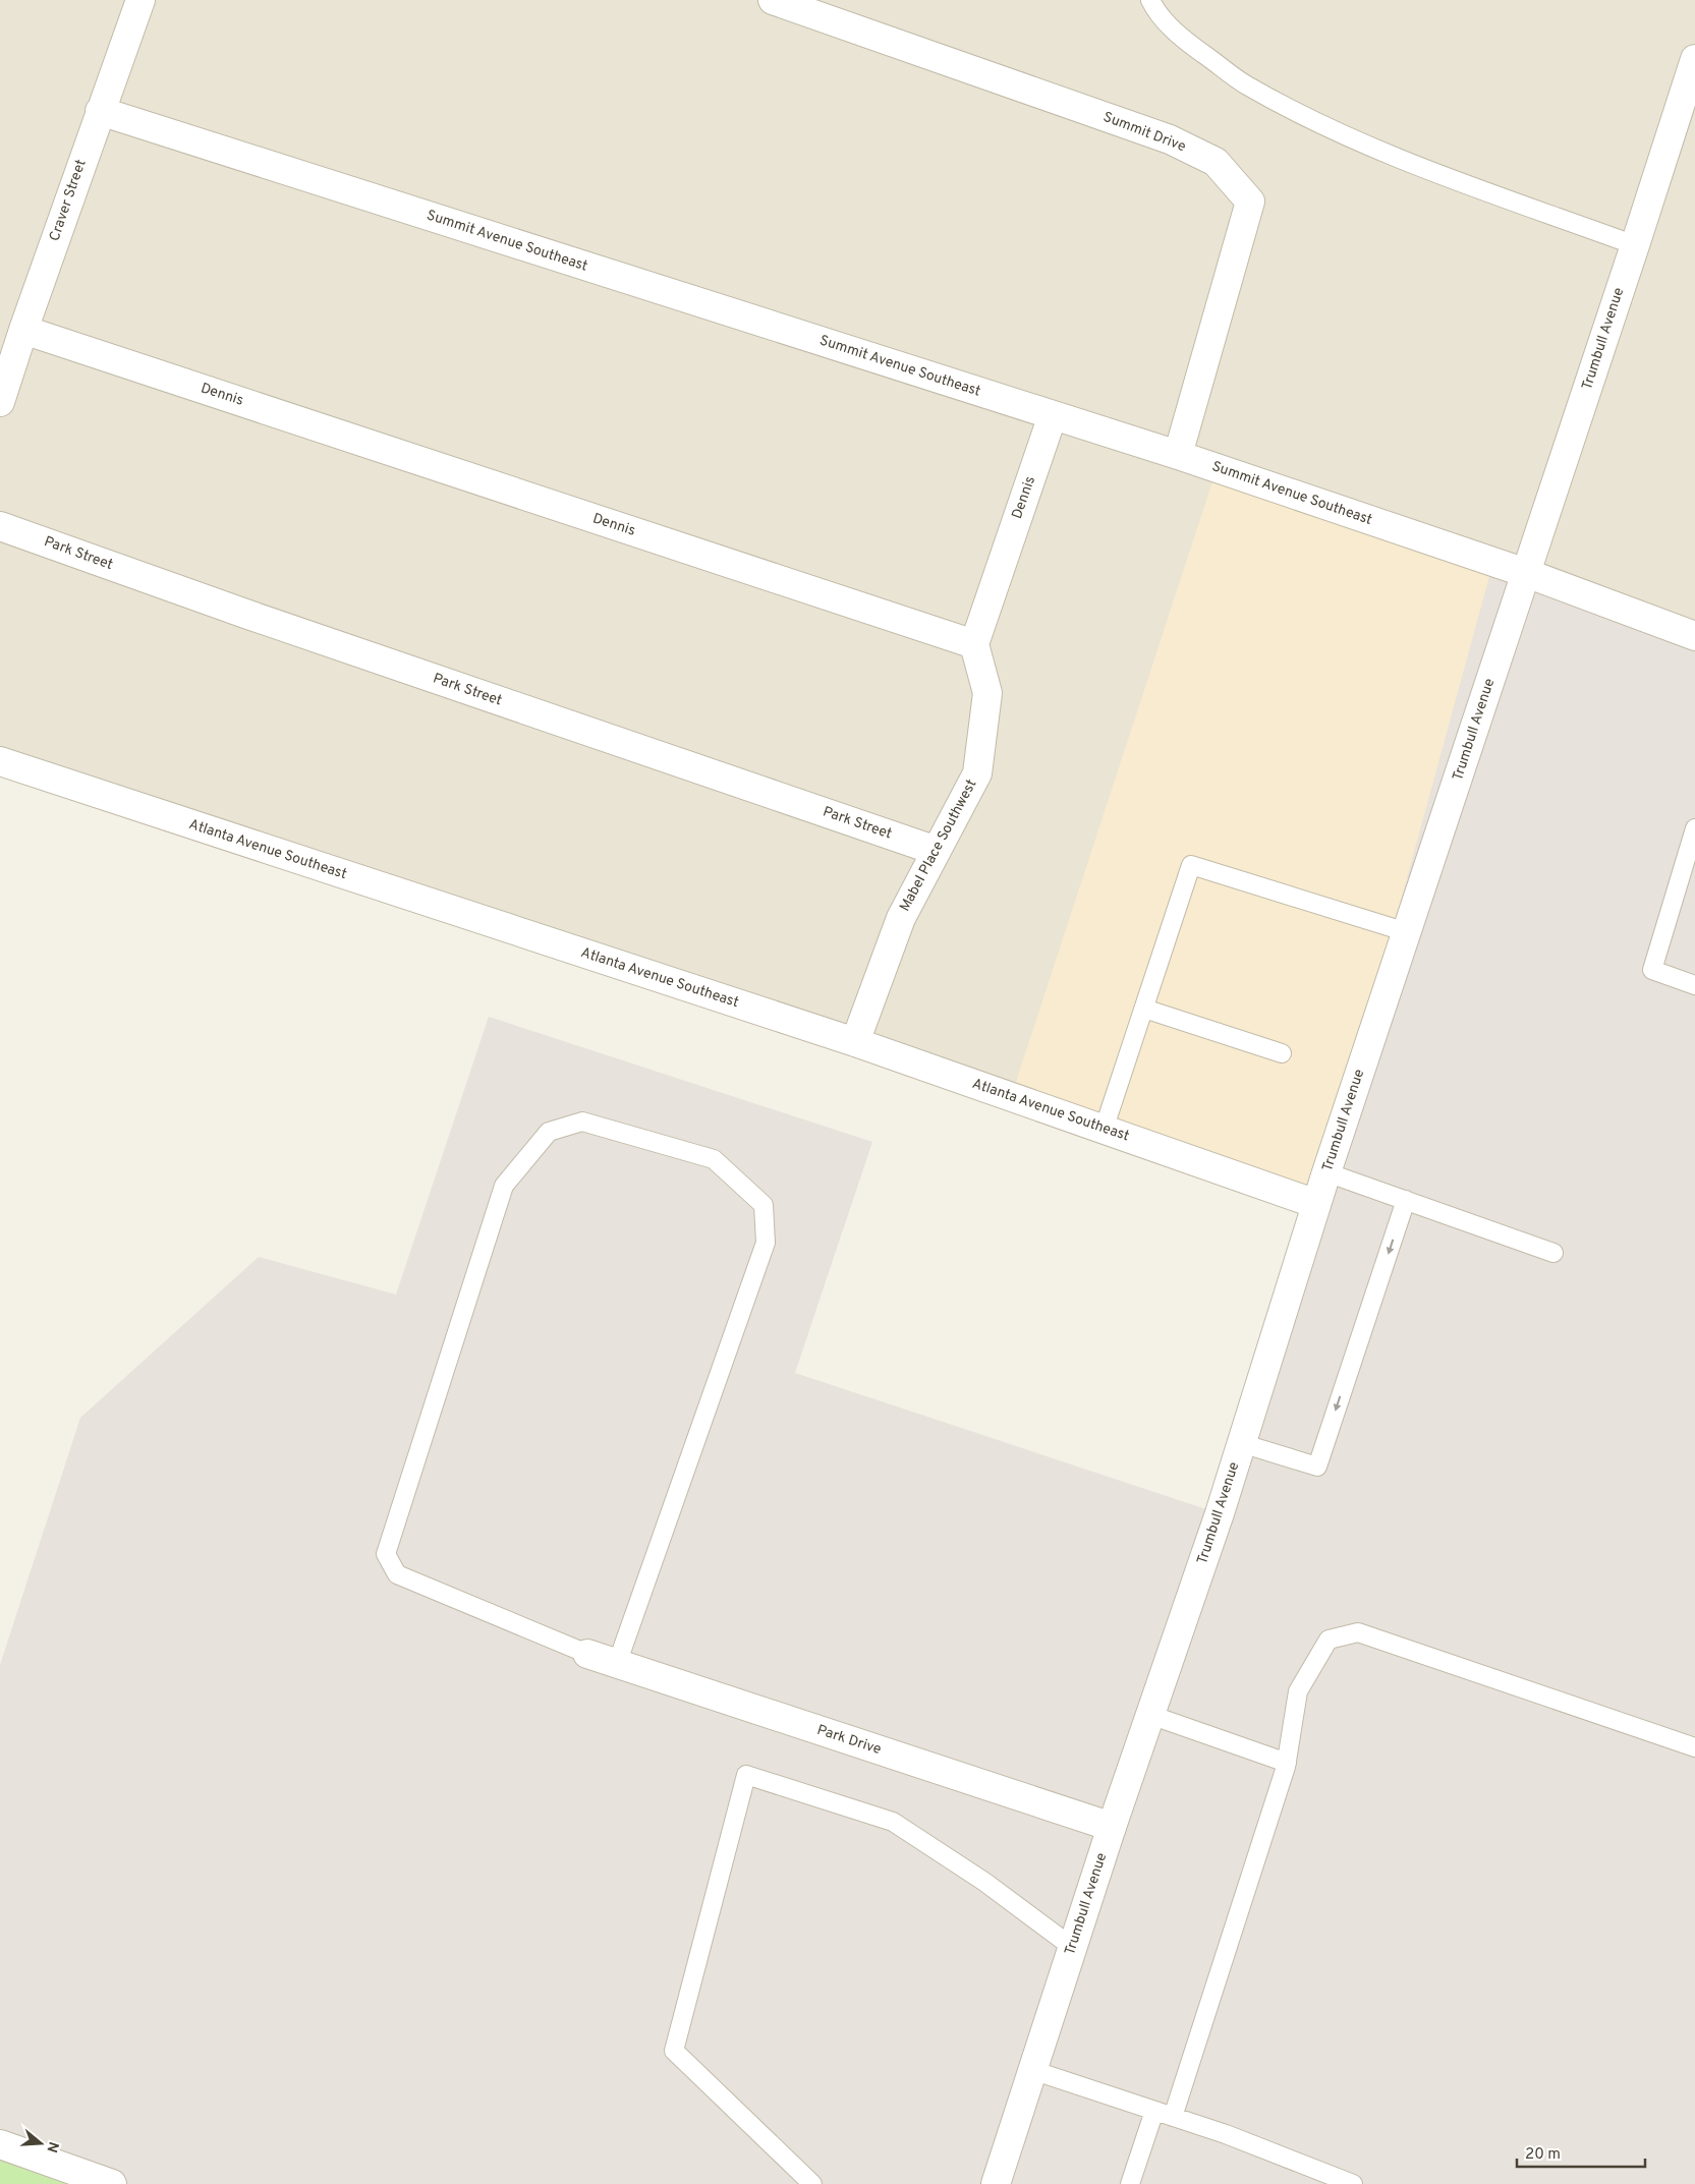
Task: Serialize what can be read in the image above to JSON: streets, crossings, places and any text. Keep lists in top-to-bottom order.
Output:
{
  "streets": {
    "street": [
      "Summit Drive",
      "Craver Street",
      "Summit Avenue Southeast",
      "Trumbull Avenue",
      "Dennis",
      "Park Street",
      "Mabel Place Southwest",
      "Atlanta Avenue Southeast",
      "Park Drive"
    ]
  },
  "crossings": [
    ["Summit Drive", "Summit Avenue Southeast"],
    ["Craver Street", "Summit Avenue Southeast"],
    ["Craver Street", "Dennis"],
    ["Summit Avenue Southeast", "Trumbull Avenue"],
    ["Summit Avenue Southeast", "Dennis"],
    ["Trumbull Avenue", "Atlanta Avenue Southeast"],
    ["Trumbull Avenue", "Park Drive"],
    ["Dennis", "Mabel Place Southwest"],
    ["Park Street", "Mabel Place Southwest"],
    ["Mabel Place Southwest", "Atlanta Avenue Southeast"]
  ],
  "scale_bar": "20 m",
  "north": "right"
}
